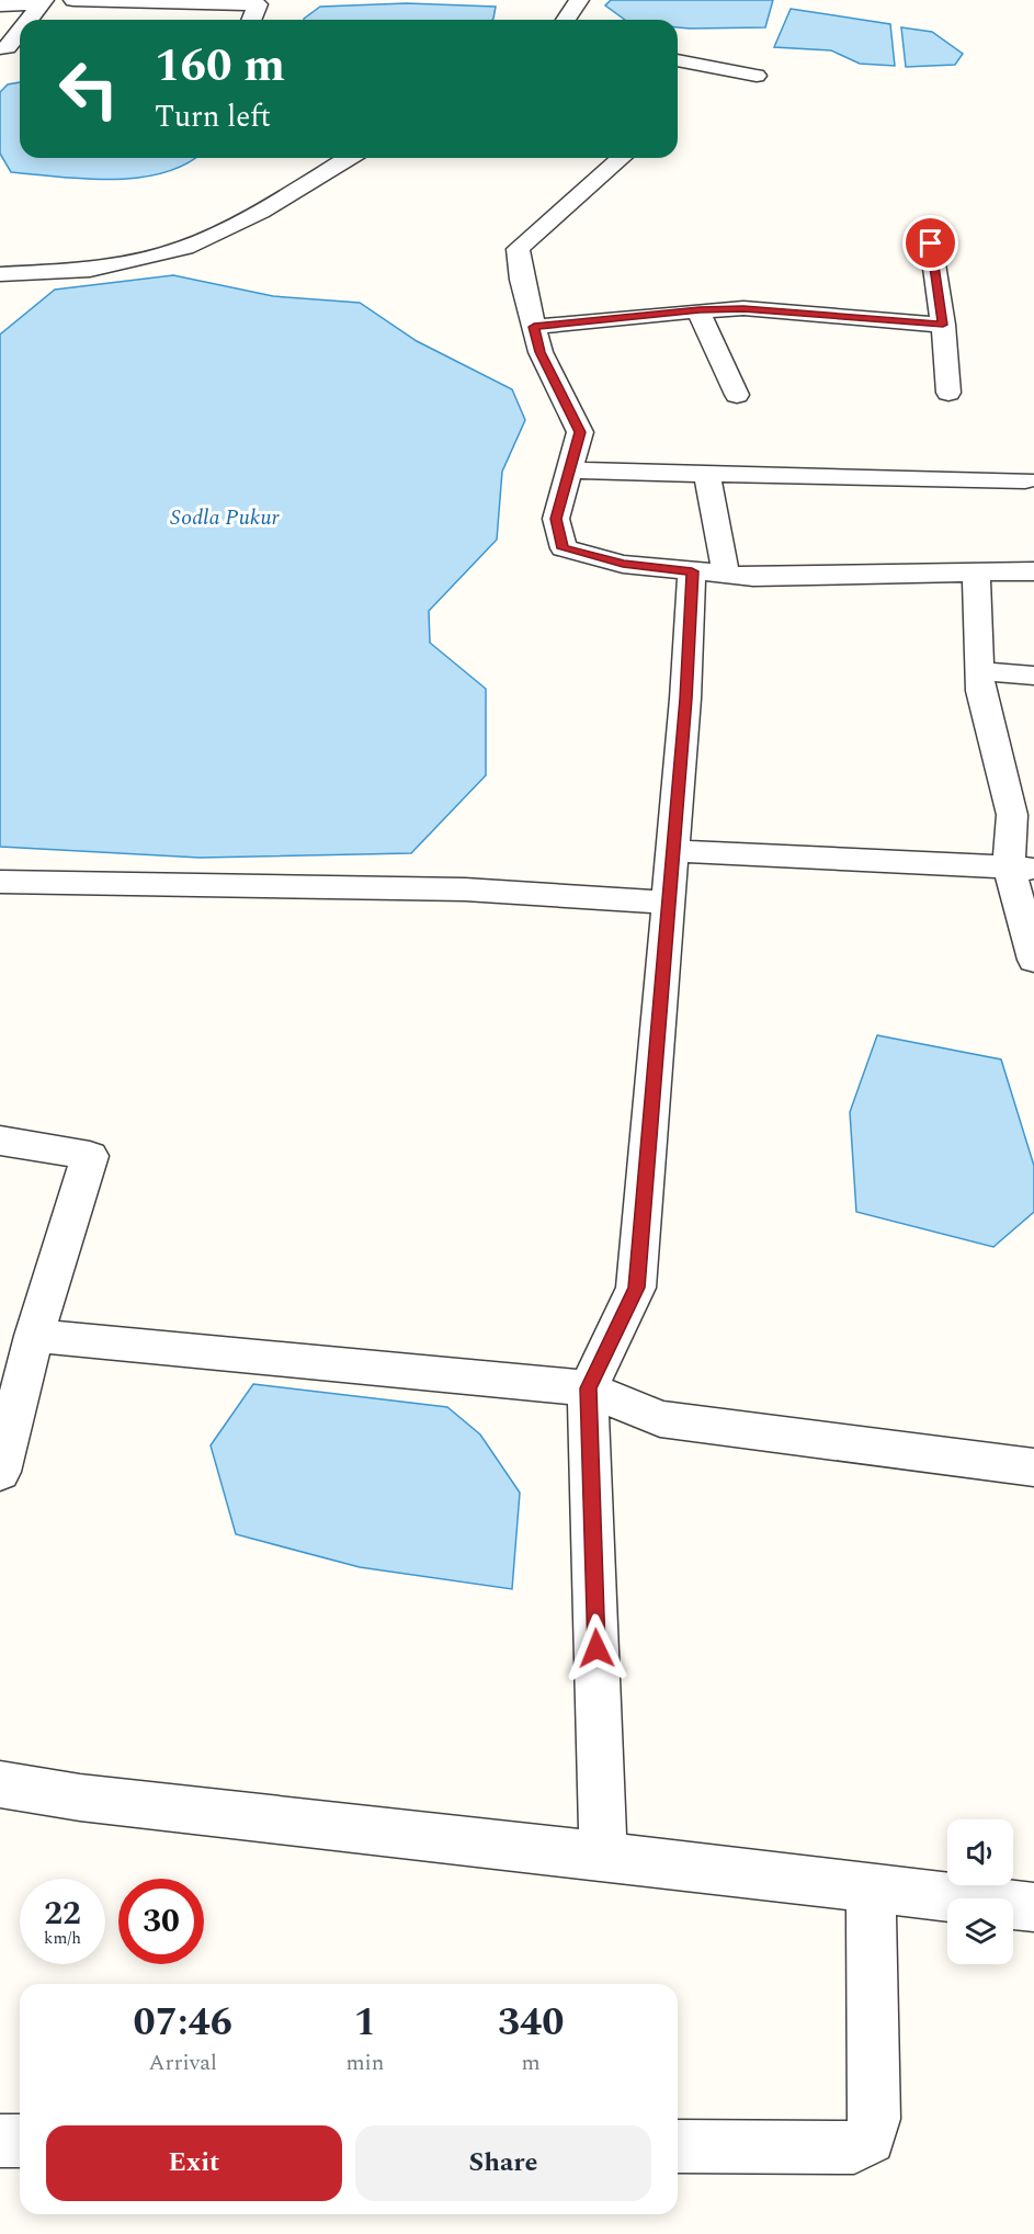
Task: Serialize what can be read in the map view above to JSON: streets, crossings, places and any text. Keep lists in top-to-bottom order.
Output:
{
  "water": ["Sodla Pukur"],
  "page": {
    "turn": ["160 m", "Turn left"],
    "speed": "22 km/h",
    "limit": "30",
    "eta": [
      "07:46",
      "Arrival",
      "1",
      "min",
      "340",
      "m"
    ],
    "buttons": ["Exit", "Share"]
  }
}
